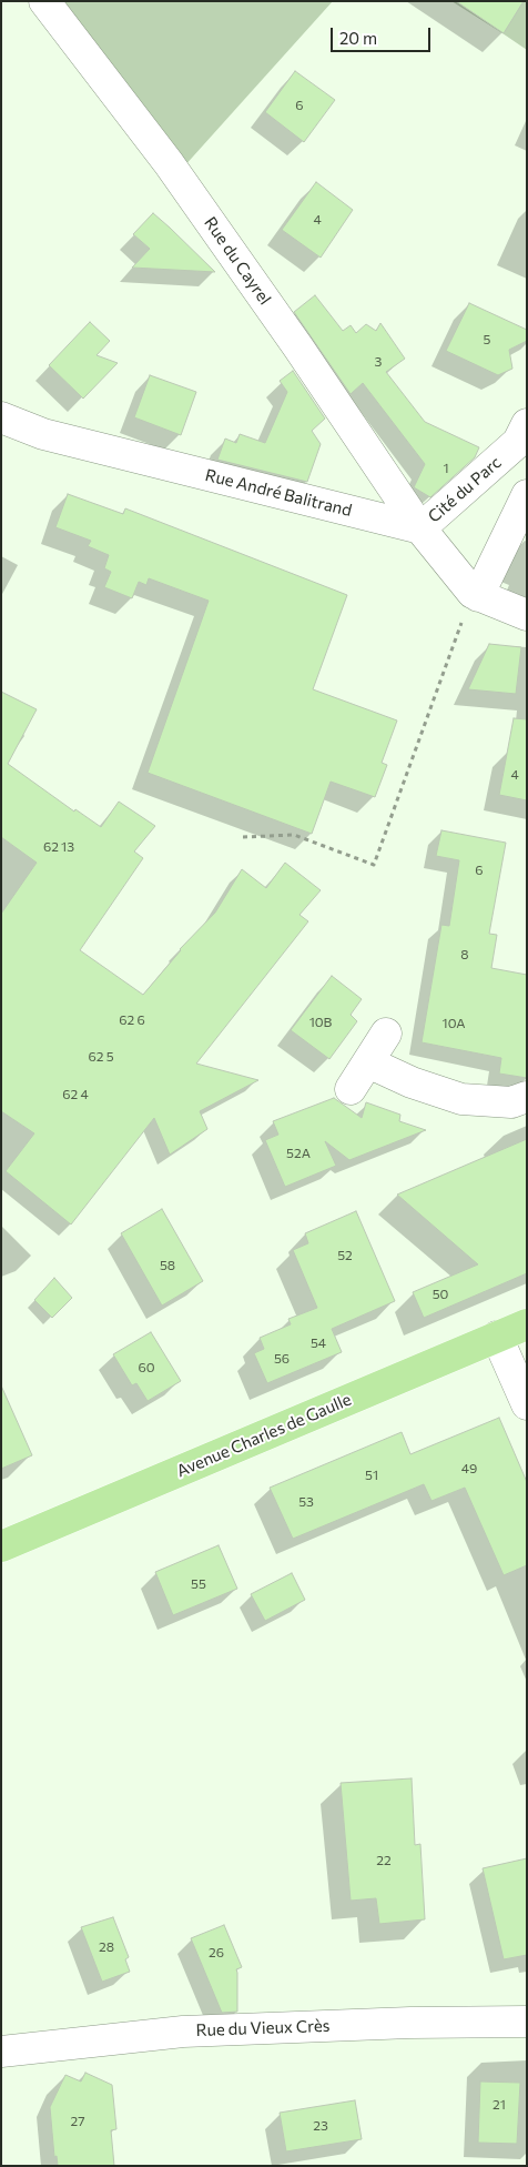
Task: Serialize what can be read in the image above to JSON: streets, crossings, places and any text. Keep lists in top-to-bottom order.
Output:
{
  "streets": {
    "main road": ["Avenue Charles de Gaulle"],
    "street": [
      "Rue du Cayrel",
      "Cité du Parc",
      "Rue André Balitrand",
      "Rue du Vieux Crès"
    ]
  },
  "crossings": [
    ["Rue du Cayrel", "Cité du Parc"],
    ["Rue du Cayrel", "Rue André Balitrand"],
    ["Cité du Parc", "Rue André Balitrand"]
  ],
  "house_numbers": [
    "6",
    "4",
    "5",
    "3",
    "1",
    "4",
    "62 13",
    "6",
    "8",
    "62 6",
    "10B",
    "10A",
    "62 5",
    "62 4",
    "52A",
    "52",
    "58",
    "50",
    "54",
    "56",
    "60",
    "49",
    "51",
    "53",
    "55",
    "22",
    "28",
    "26",
    "21",
    "27",
    "23"
  ],
  "scale_bar": "20 m"
}
